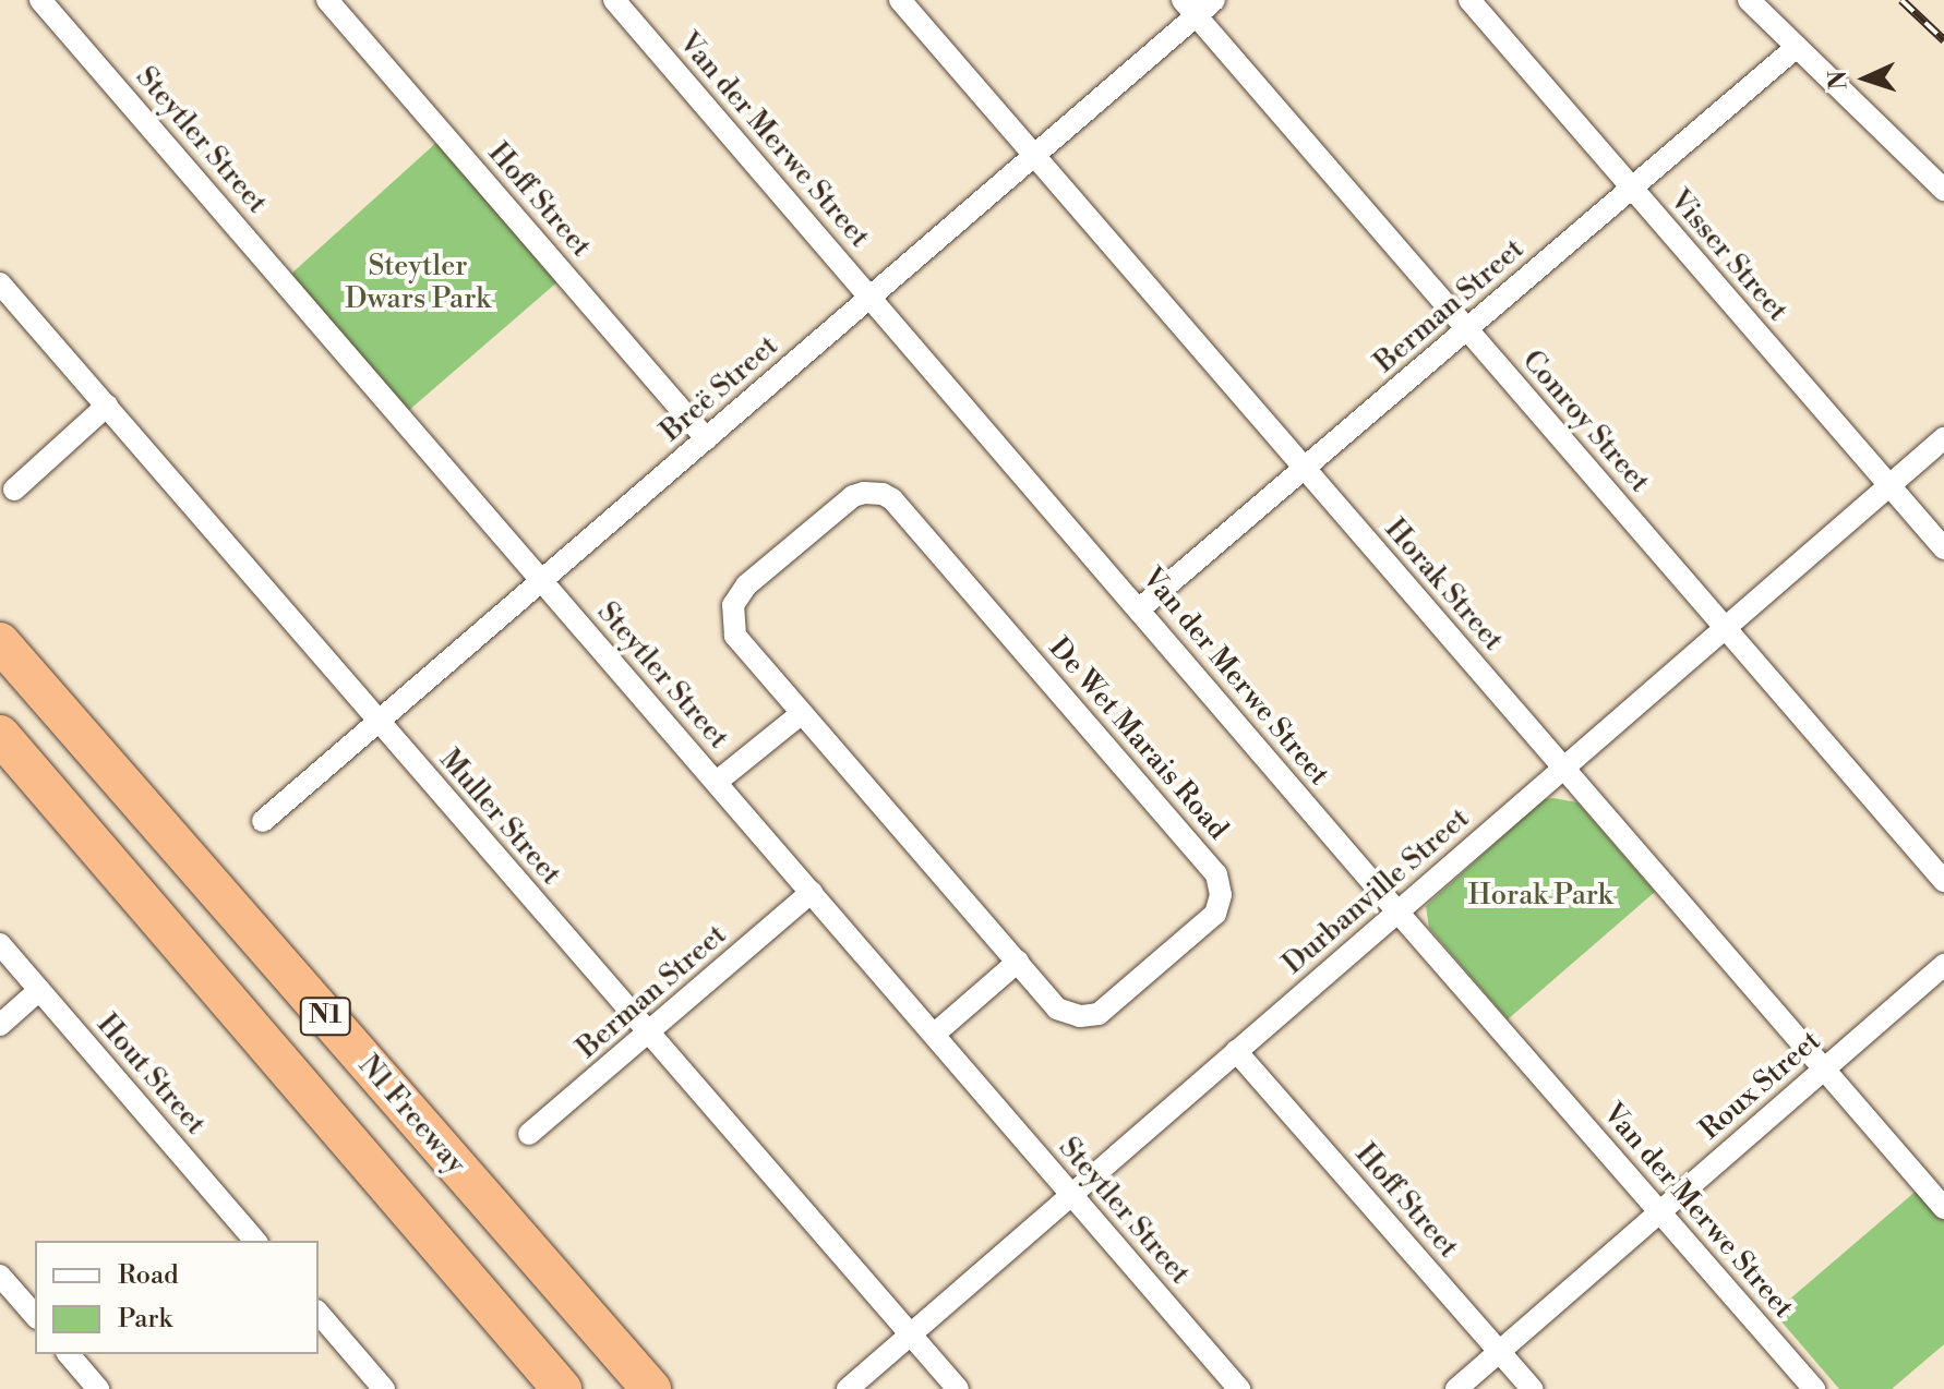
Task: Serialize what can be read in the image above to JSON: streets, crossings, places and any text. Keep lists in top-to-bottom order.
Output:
{
  "streets": {
    "highway": ["N1", "N1 Freeway"],
    "street": [
      "Steytler Street",
      "Van der Merwe Street",
      "Hoff Street",
      "Visser Street",
      "Berman Street",
      "Breë Street",
      "Conroy Street",
      "Horak Street",
      "De Wet Marais Road",
      "Muller Street",
      "Durbanville Street",
      "Hout Street",
      "Roux Street"
    ]
  },
  "crossings": [
    ["Steytler Street", "Berman Street"],
    ["Steytler Street", "Breë Street"],
    ["Steytler Street", "Durbanville Street"],
    ["Van der Merwe Street", "Berman Street"],
    ["Van der Merwe Street", "Breë Street"],
    ["Van der Merwe Street", "Durbanville Street"],
    ["Van der Merwe Street", "Roux Street"],
    ["Hoff Street", "Breë Street"],
    ["Hoff Street", "Durbanville Street"],
    ["Hoff Street", "Roux Street"],
    ["Visser Street", "Berman Street"],
    ["Visser Street", "Durbanville Street"],
    ["Berman Street", "Conroy Street"],
    ["Berman Street", "Horak Street"],
    ["Berman Street", "Muller Street"],
    ["Breë Street", "Conroy Street"],
    ["Breë Street", "Horak Street"],
    ["Breë Street", "Muller Street"],
    ["Conroy Street", "Durbanville Street"],
    ["Horak Street", "Durbanville Street"],
    ["Horak Street", "Roux Street"],
    ["Muller Street", "Durbanville Street"]
  ],
  "parks": ["Steytler Dwars Park", "Horak Park"],
  "legend": ["Road", "Park"],
  "north": "left"
}
